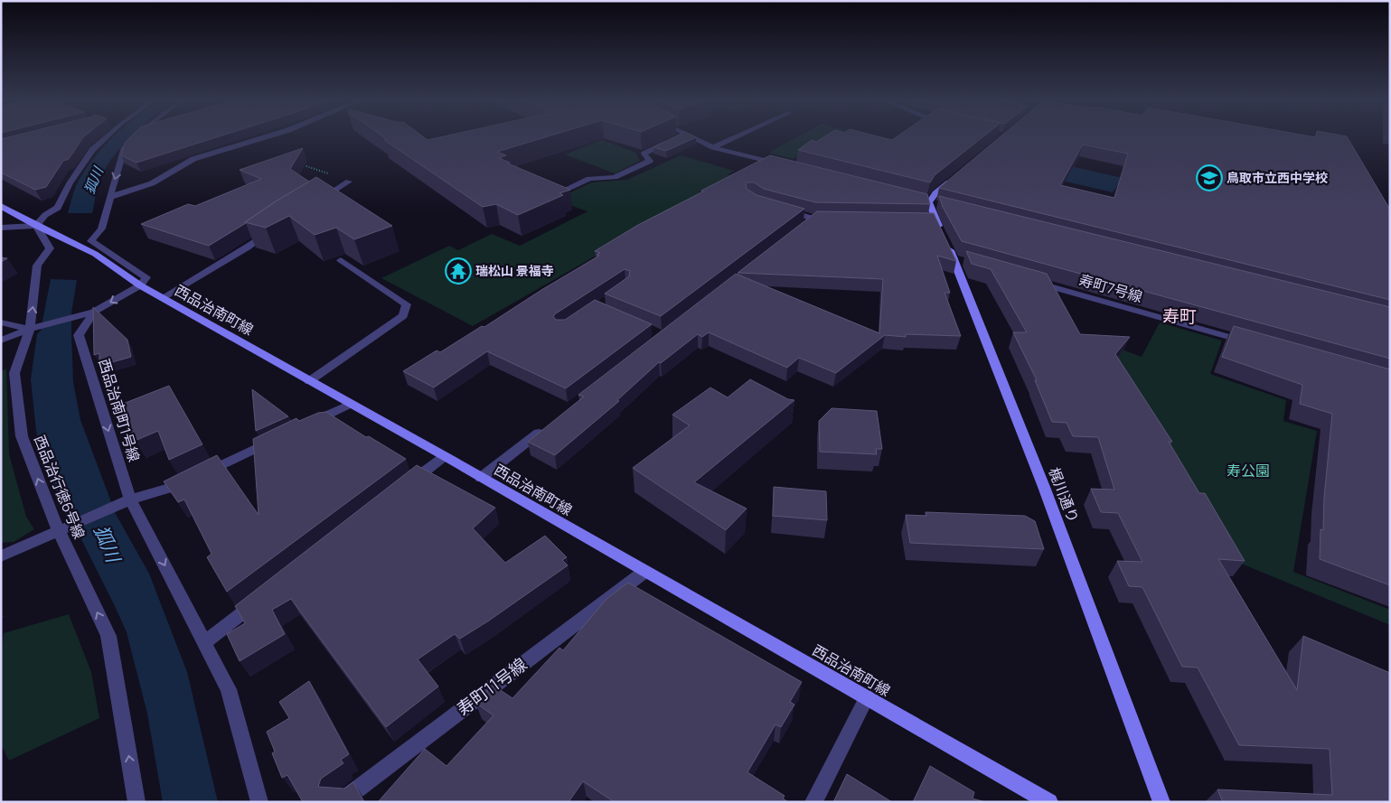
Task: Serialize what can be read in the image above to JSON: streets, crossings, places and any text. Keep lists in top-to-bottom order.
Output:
{
  "streets": {
    "street": [
      "寿町7号線",
      "西品治南町線",
      "西品治南町1号線",
      "西品治行徳6号線",
      "梶川通り",
      "寿町11号線"
    ]
  },
  "crossings": [
    ["西品治南町線", "西品治南町1号線"],
    ["西品治南町線", "西品治行徳6号線"],
    ["西品治南町線", "寿町11号線"]
  ],
  "one_way": ["西品治南町1号線", "西品治行徳6号線"],
  "districts": ["寿町"],
  "water": ["狐川"],
  "parks": ["寿公園"],
  "places": {
    "school or university": ["鳥取市立西中学校"],
    "temple": ["瑞松山 景福寺"]
  }
}
